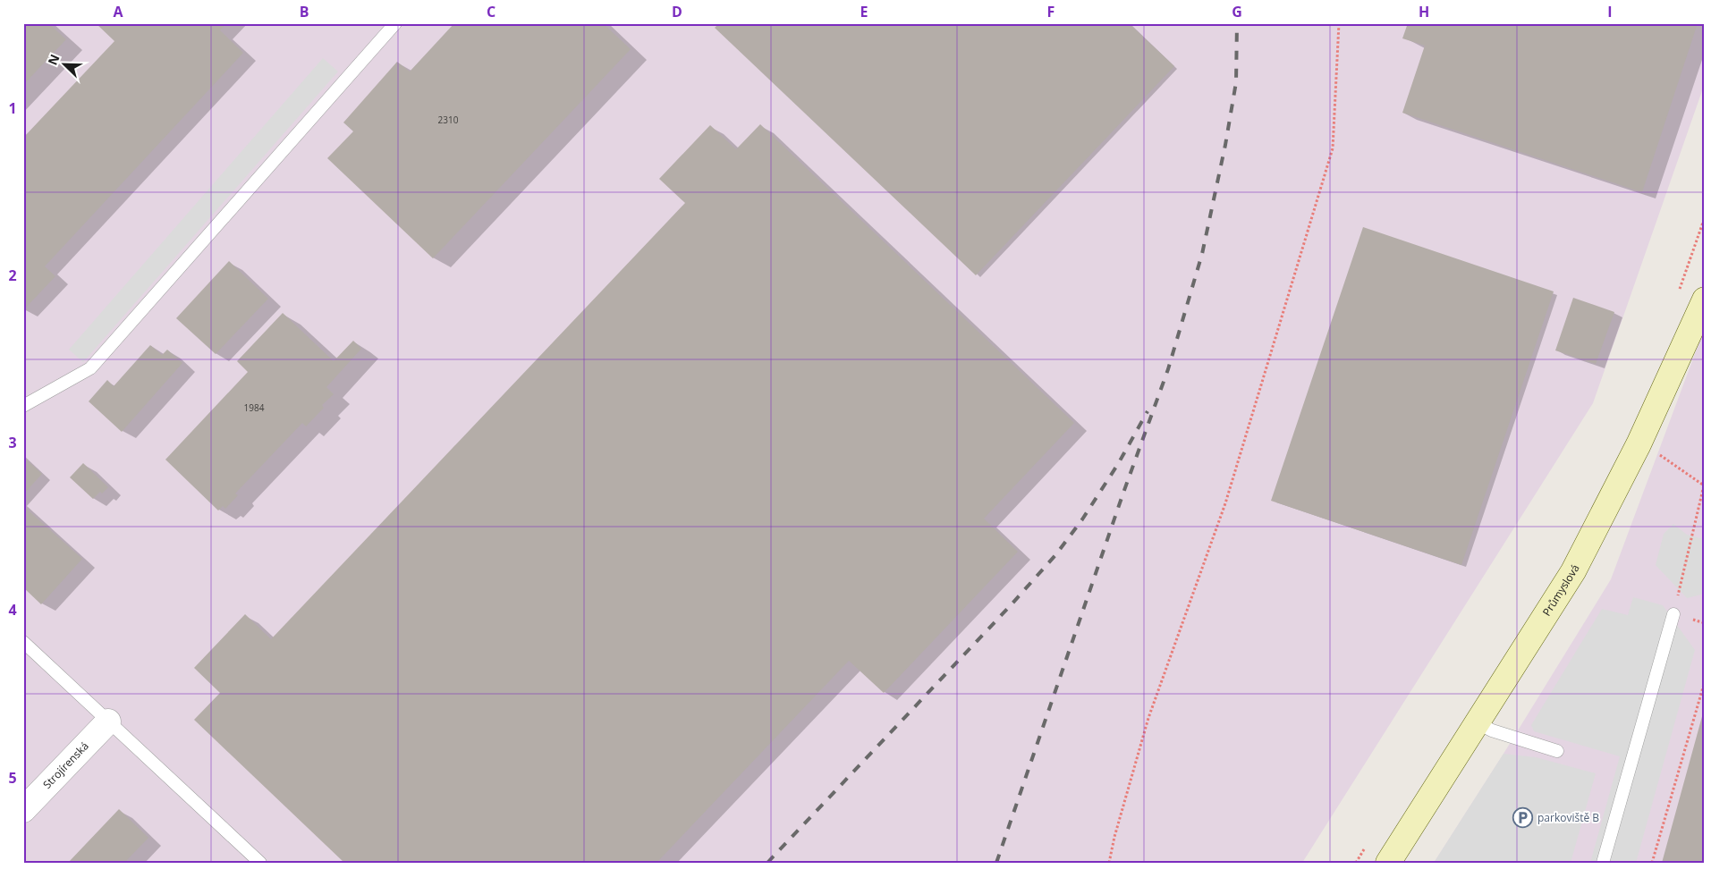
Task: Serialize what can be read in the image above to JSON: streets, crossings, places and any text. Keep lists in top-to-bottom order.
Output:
{
  "streets": {
    "main road": ["Průmyslová"],
    "street": ["Strojírenská"]
  },
  "places": {
    "parking": ["parkoviště B"]
  },
  "house_numbers": ["2310", "1984"],
  "north": "top left",
  "grid": {
    "columns": [
      "A",
      "B",
      "C",
      "D",
      "E",
      "F",
      "G",
      "H",
      "I"
    ],
    "rows": [
      "1",
      "2",
      "3",
      "4",
      "5"
    ]
  }
}
